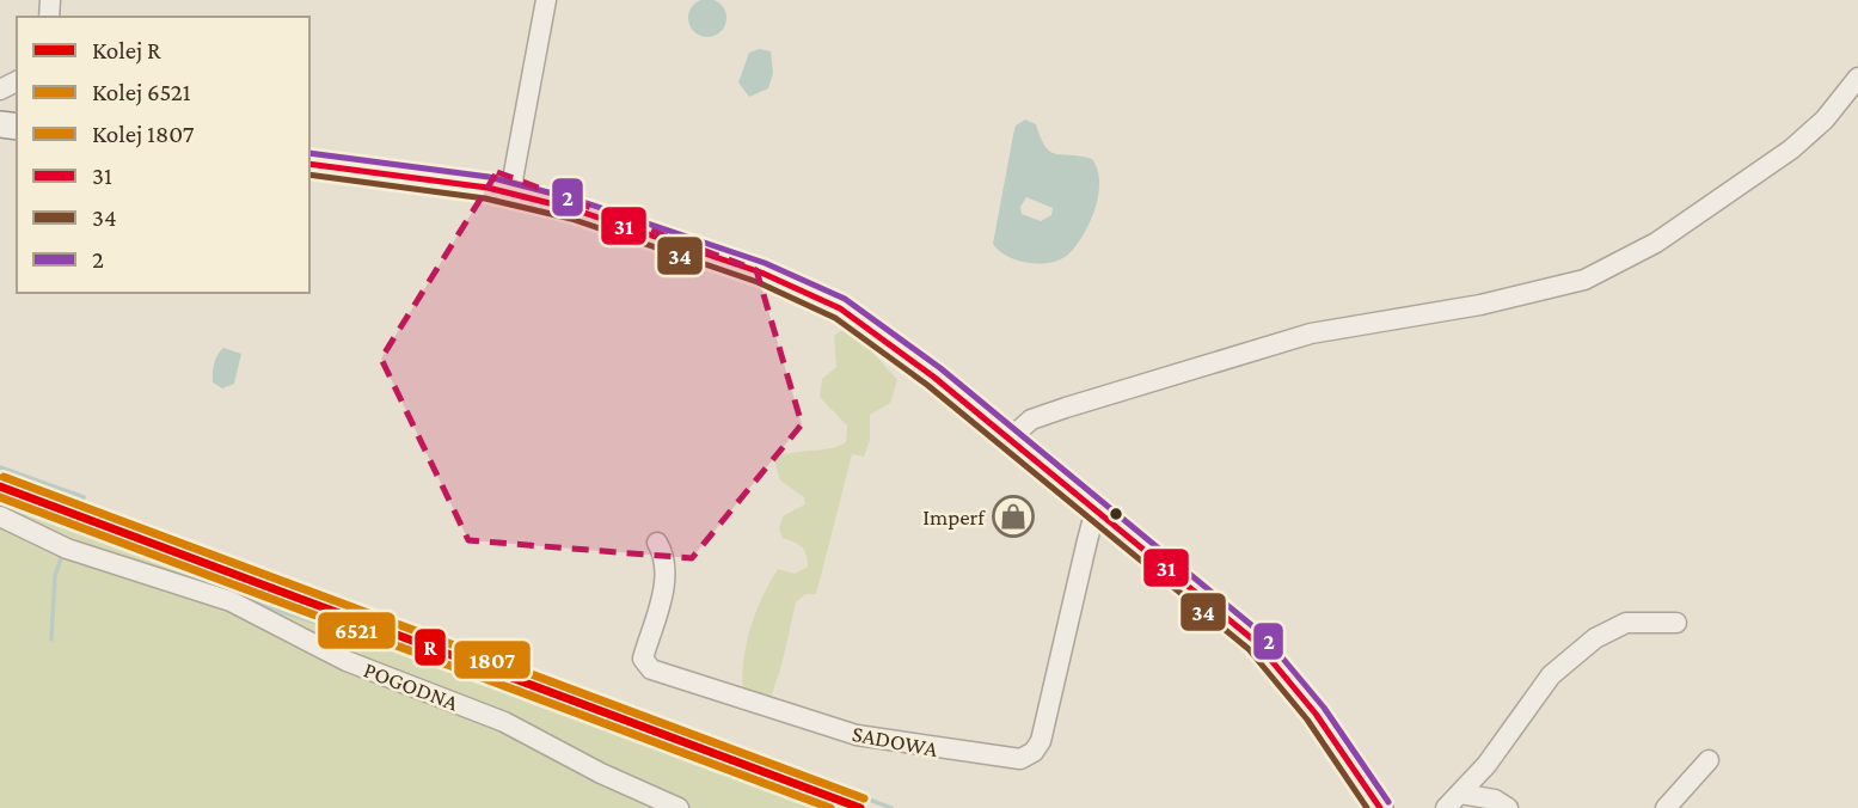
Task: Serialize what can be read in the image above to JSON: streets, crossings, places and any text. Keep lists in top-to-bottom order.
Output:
{
  "streets": {
    "street": ["POGODNA", "SADOWA"]
  },
  "places": {
    "shop": ["Imperf"]
  },
  "lines": [
    "transit line 2",
    "transit line 31",
    "transit line 34",
    "rail line 1807",
    "rail line R",
    "rail line 6521"
  ],
  "legend": [
    "Kolej R",
    "Kolej 6521",
    "Kolej 1807",
    "31",
    "34",
    "2"
  ]
}
